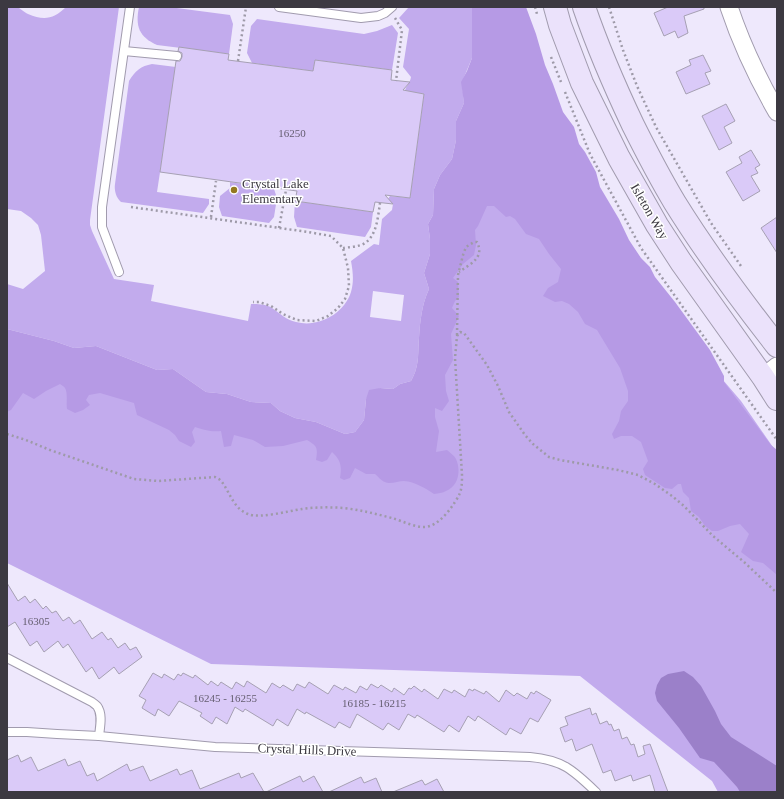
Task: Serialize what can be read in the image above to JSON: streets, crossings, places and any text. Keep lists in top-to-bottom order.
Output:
{
  "streets": {
    "main road": ["Isleton Way"],
    "lane": ["Crystal Hills Drive"]
  },
  "places": ["Crystal Lake Elementary"],
  "house_numbers": [
    "16250",
    "16305",
    "16245 - 16255",
    "16185 - 16215"
  ]
}
